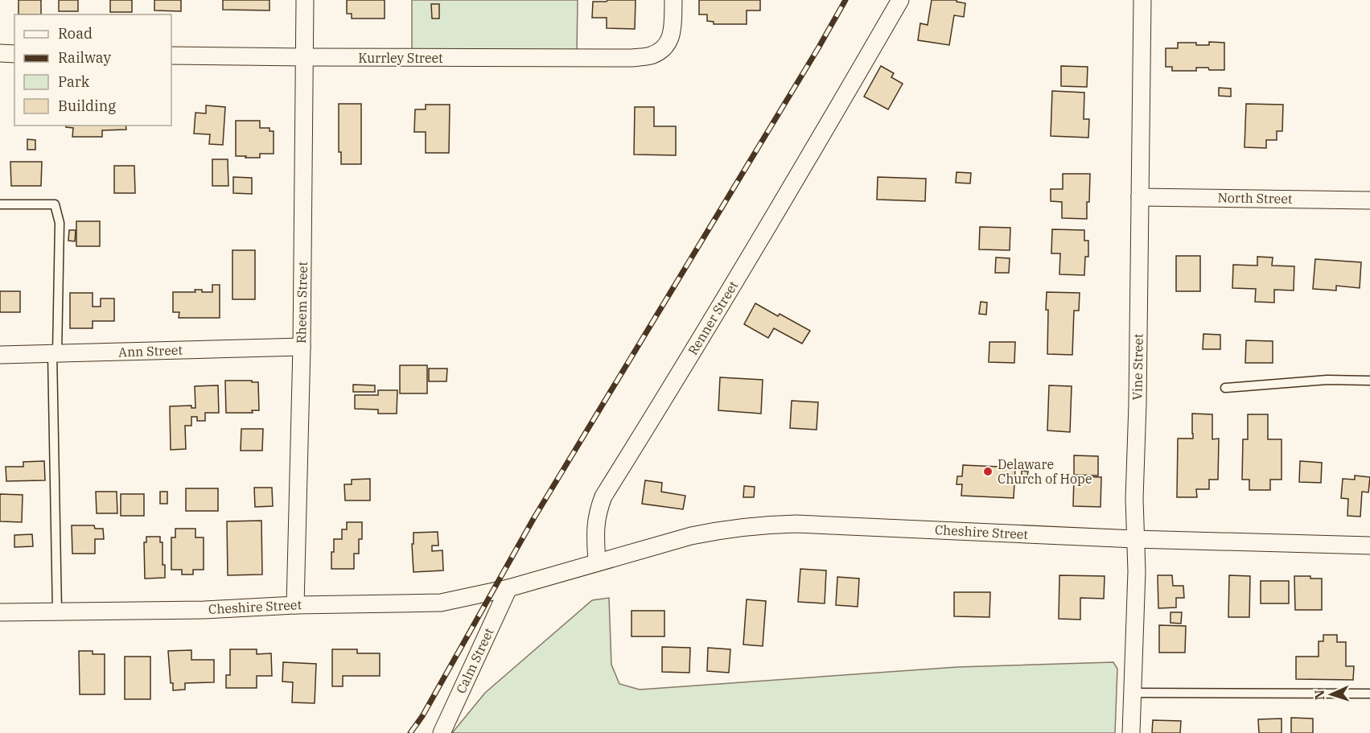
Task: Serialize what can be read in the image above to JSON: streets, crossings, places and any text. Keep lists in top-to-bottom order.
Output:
{
  "streets": {
    "street": [
      "Kurrley Street",
      "North Street",
      "Rheem Street",
      "Renner Street",
      "Ann Street",
      "Vine Street",
      "Cheshire Street",
      "Calm Street"
    ]
  },
  "crossings": [
    ["Kurrley Street", "Rheem Street"],
    ["North Street", "Vine Street"],
    ["Rheem Street", "Ann Street"],
    ["Rheem Street", "Cheshire Street"],
    ["Renner Street", "Cheshire Street"],
    ["Vine Street", "Cheshire Street"],
    ["Cheshire Street", "Calm Street"]
  ],
  "places": ["Delaware Church of Hope"],
  "legend": [
    "Road",
    "Railway",
    "Park",
    "Building"
  ],
  "north": "left"
}
